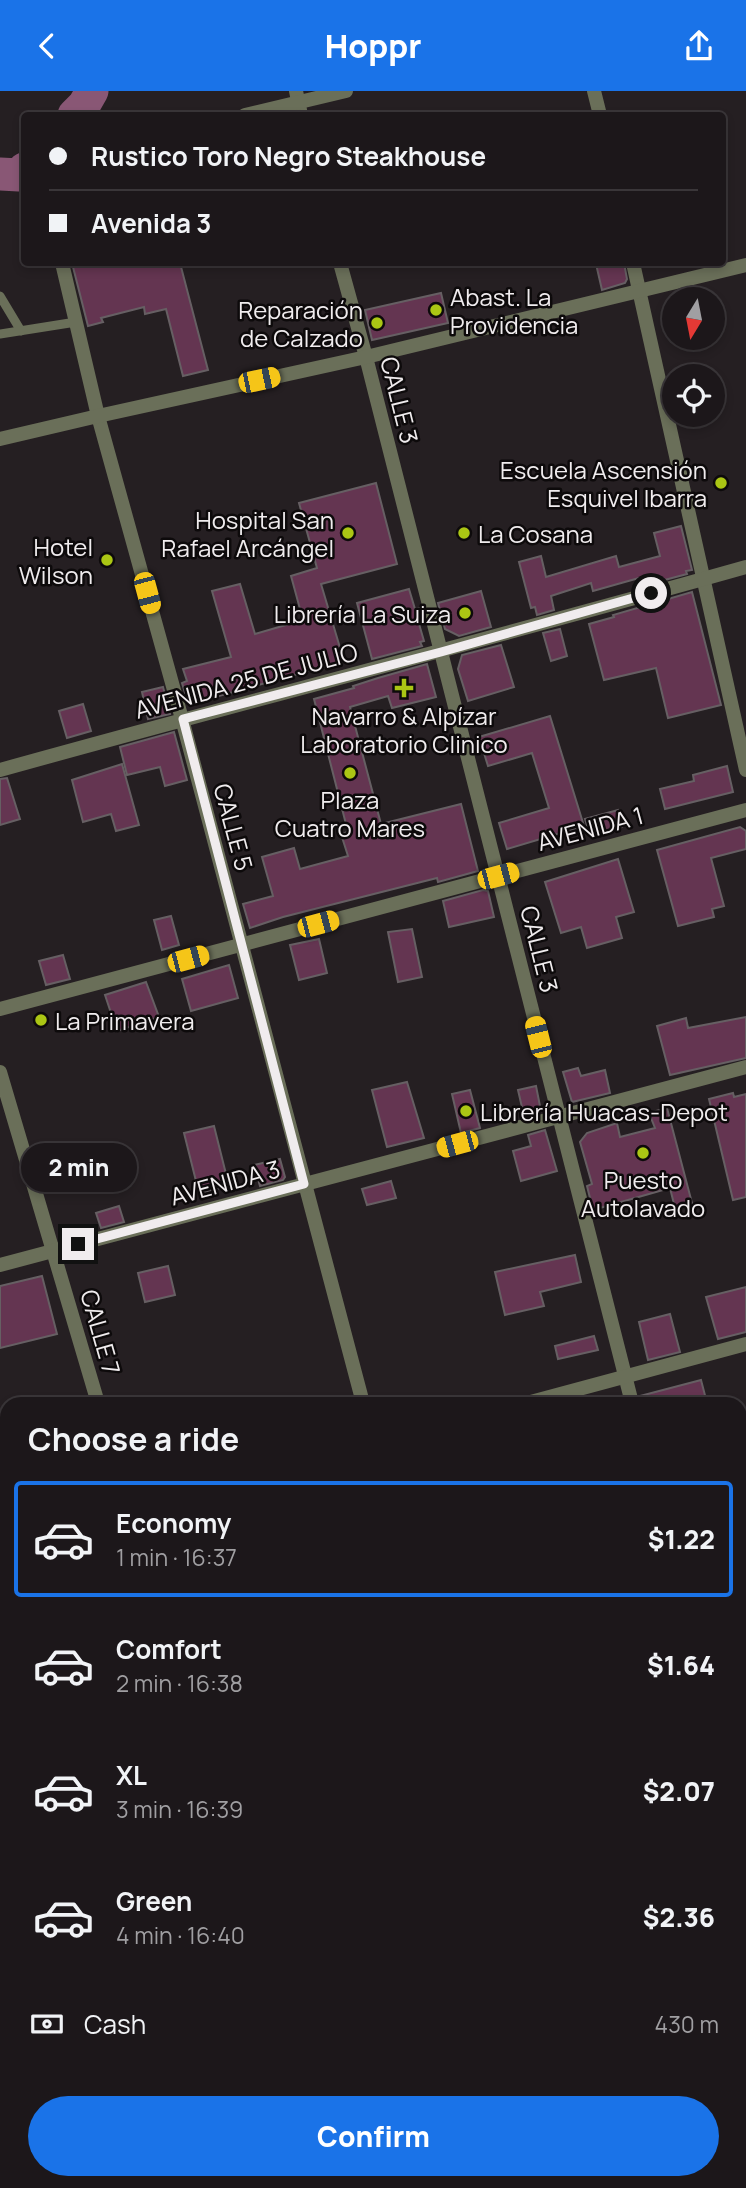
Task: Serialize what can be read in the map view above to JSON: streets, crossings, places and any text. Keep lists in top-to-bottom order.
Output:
{
  "streets": {
    "street": [
      "CALLE 3",
      "AVENIDA 25 DE JULIO",
      "CALLE 5",
      "AVENIDA 1",
      "AVENIDA 3",
      "CALLE 7"
    ]
  },
  "crossings": [
    ["CALLE 3", "AVENIDA 25 DE JULIO"],
    ["CALLE 3", "AVENIDA 1"],
    ["CALLE 3", "AVENIDA 3"],
    ["AVENIDA 25 DE JULIO", "CALLE 5"],
    ["CALLE 5", "AVENIDA 1"],
    ["CALLE 5", "AVENIDA 3"],
    ["AVENIDA 3", "CALLE 7"]
  ],
  "places": {
    "other": [
      "Abast. La Providencia",
      "Reparación de Calzado",
      "Escuela Ascensión Esquivel Ibarra",
      "Hospital San Rafael Arcángel",
      "La Cosana",
      "Hotel Wilson",
      "Librería La Suiza",
      "Plaza Cuatro Mares",
      "La Primavera",
      "Librería Huacas-Depot",
      "Puesto Autolavado"
    ],
    "health": ["Navarro & Alpízar Laboratorio Clinico"]
  },
  "north": "bottom",
  "page": {
    "header": "Hoppr",
    "banner": ["Rustico Toro Negro Steakhouse", "Avenida 3"],
    "bubble": "2 min",
    "heading": "Choose a ride",
    "list": [
      {
        "name": "Economy",
        "note": "1 min · 16:37",
        "value": "$1.22"
      },
      {
        "name": "Comfort",
        "note": "2 min · 16:38",
        "value": "$1.64"
      },
      {
        "name": "XL",
        "note": "3 min · 16:39",
        "value": "$2.07"
      },
      {
        "name": "Green",
        "note": "4 min · 16:40",
        "value": "$2.36"
      }
    ],
    "pay": ["Cash", "430 m"],
    "buttons": "Confirm"
  }
}
